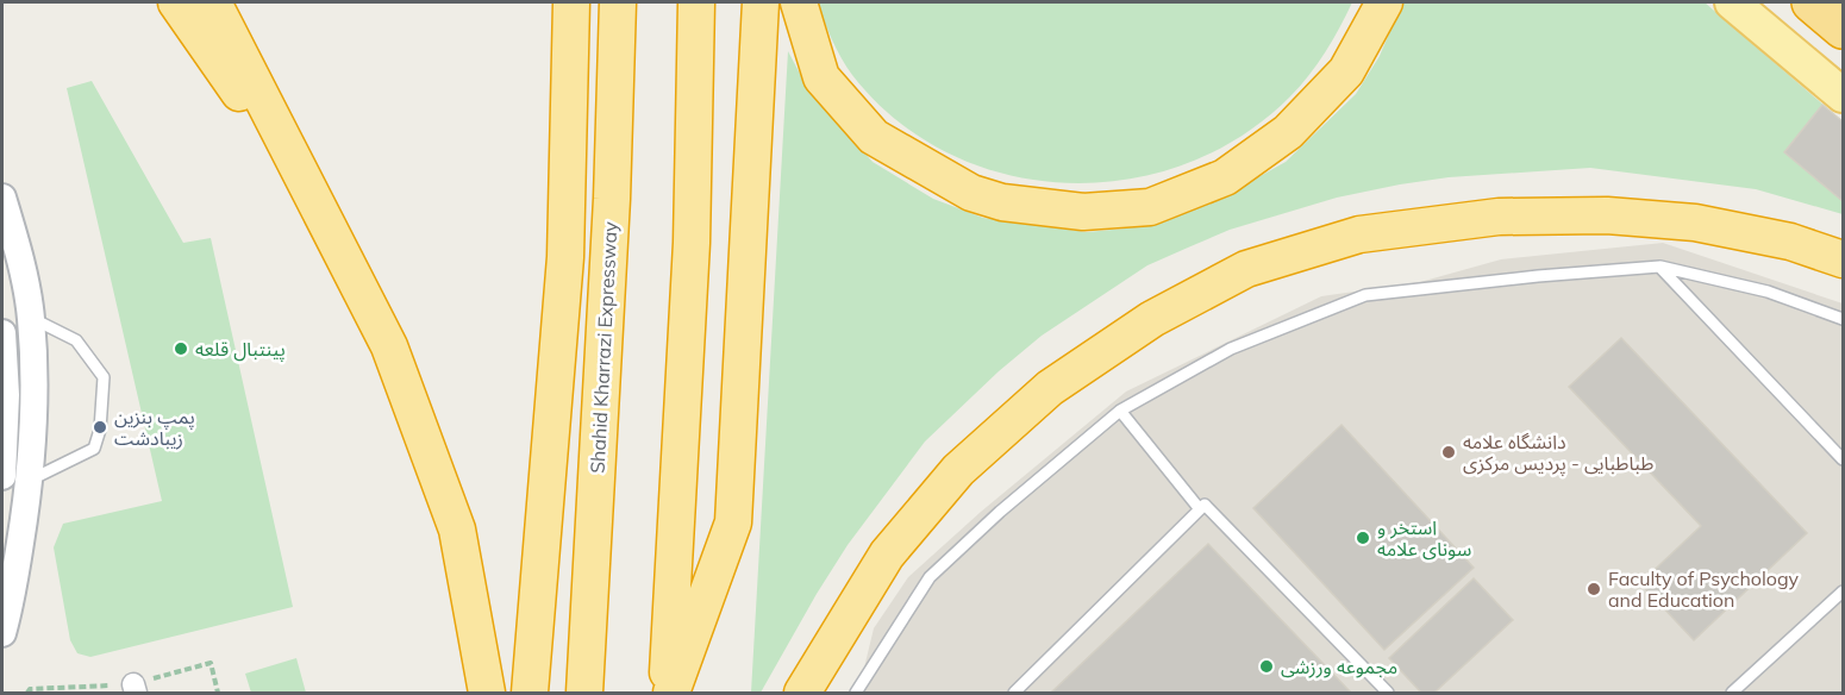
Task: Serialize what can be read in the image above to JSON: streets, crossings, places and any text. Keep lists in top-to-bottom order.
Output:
{
  "streets": {
    "highway": ["Shahid Kharrazi Expressway"]
  },
  "places": [
    "پینتبال قلعه",
    "پمپ بنزین زیبادشت",
    "دانشگاه علامه طباطبایی - پردیس مرکزی",
    "استخر و سونای علامه",
    "Faculty of Psychology and Education",
    "مجموعه ورزشی"
  ]
}
